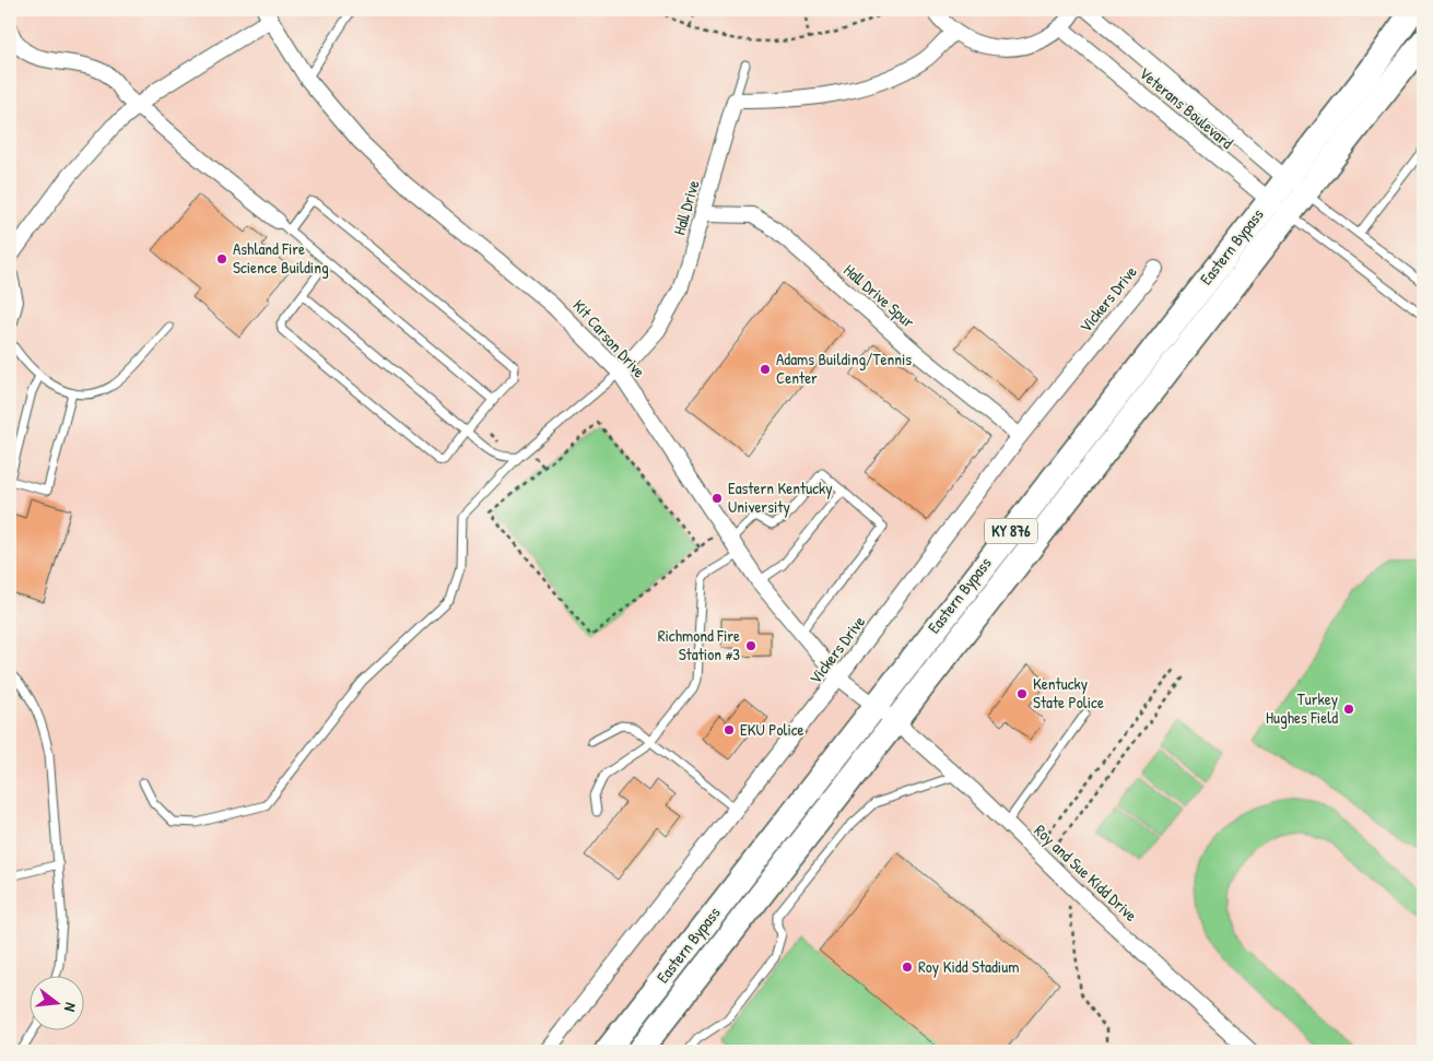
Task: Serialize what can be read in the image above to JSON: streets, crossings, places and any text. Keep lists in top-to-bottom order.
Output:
{
  "streets": {
    "main road": ["Eastern Bypass", "KY 876"],
    "street": [
      "Veterans Boulevard",
      "Hall Drive",
      "Hall Drive Spur",
      "Vickers Drive",
      "Kit Carson Drive",
      "Roy and Sue Kidd Drive"
    ]
  },
  "crossings": [
    ["Veterans Boulevard", "Eastern Bypass"],
    ["Hall Drive", "Hall Drive Spur"],
    ["Hall Drive", "Kit Carson Drive"],
    ["Eastern Bypass", "Kit Carson Drive"],
    ["Eastern Bypass", "Roy and Sue Kidd Drive"],
    ["Hall Drive Spur", "Vickers Drive"],
    ["Vickers Drive", "Kit Carson Drive"],
    ["Kit Carson Drive", "Roy and Sue Kidd Drive"]
  ],
  "places": [
    "Ashland Fire Science Building",
    "Adams Building/Tennis Center",
    "Eastern Kentucky University",
    "Richmond Fire Station #3",
    "Kentucky State Police",
    "Turkey Hughes Field",
    "EKU Police",
    "Roy Kidd Stadium"
  ],
  "north": "right"
}
